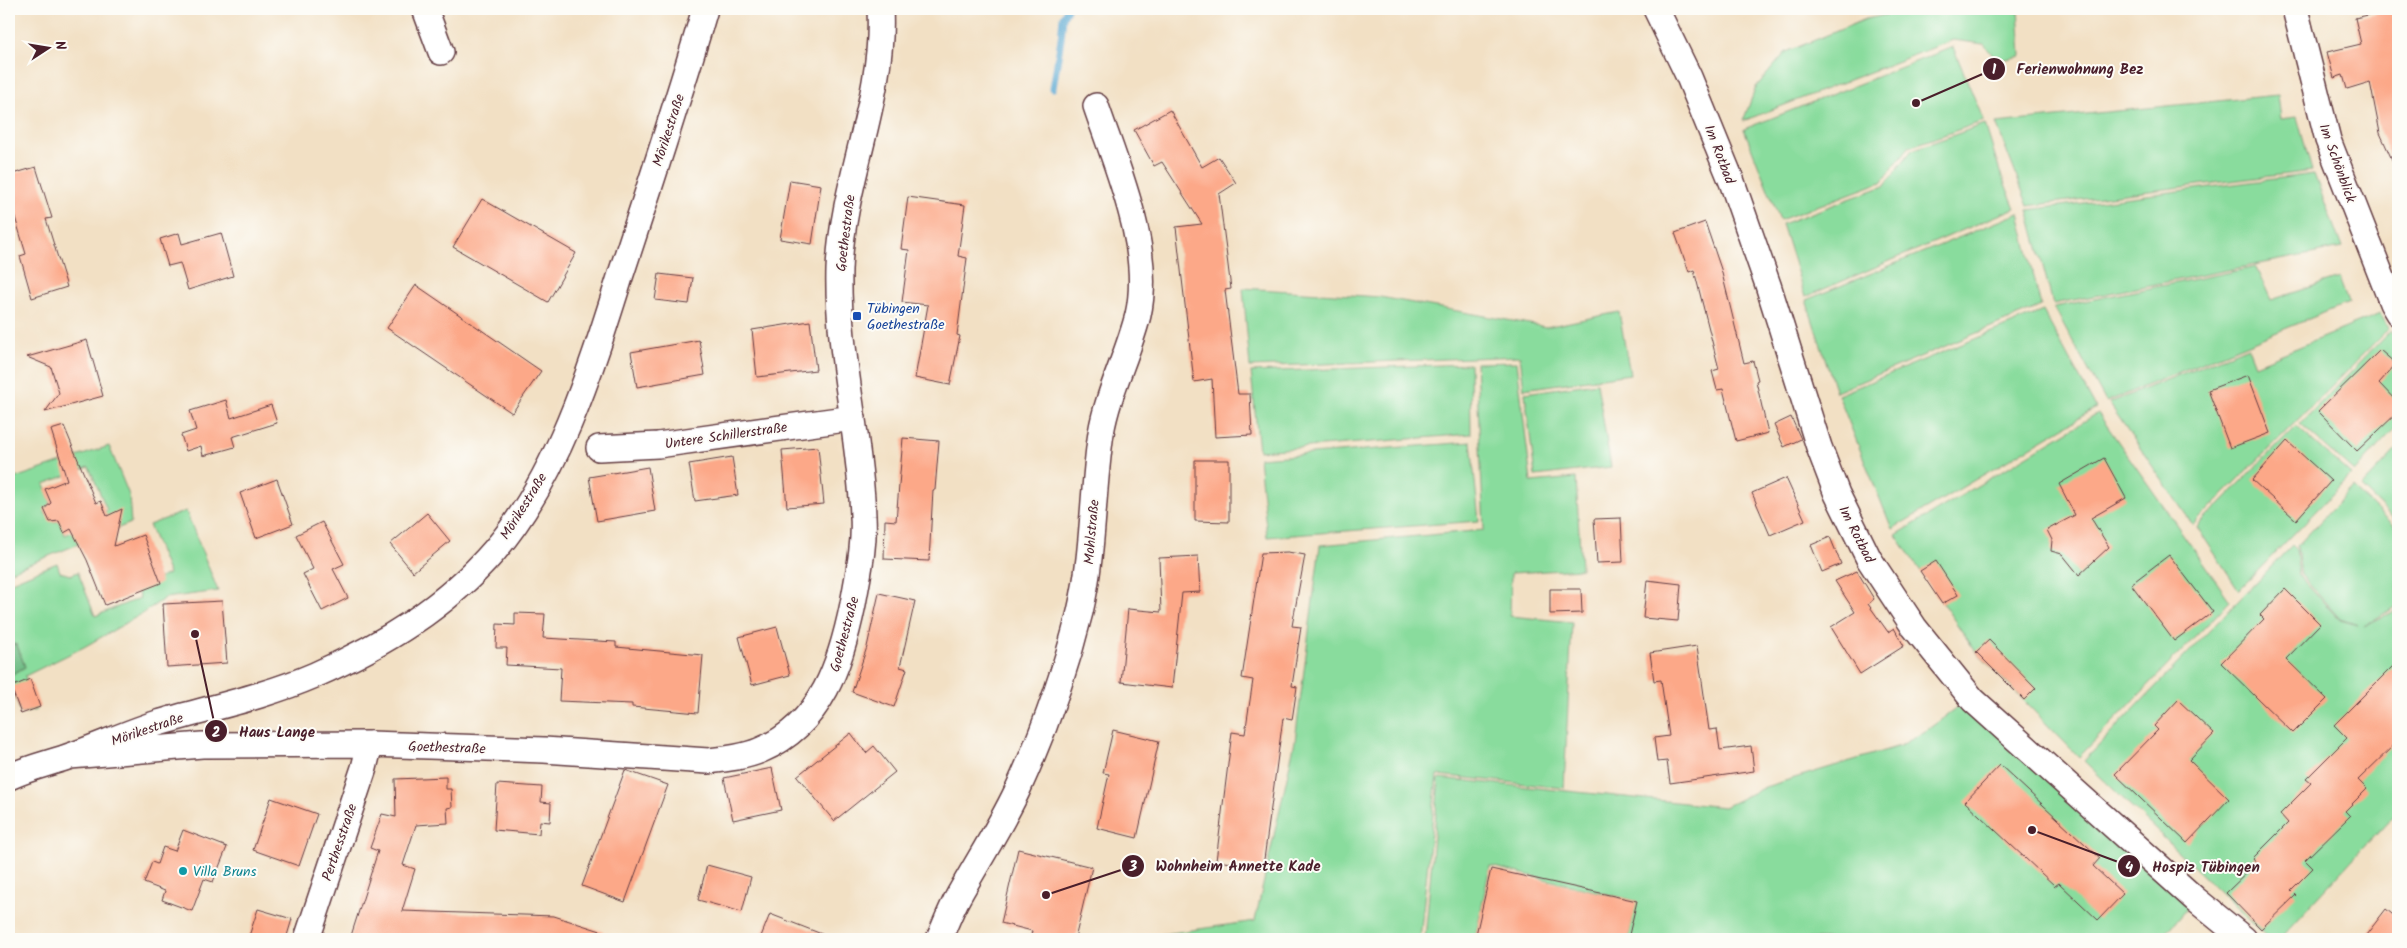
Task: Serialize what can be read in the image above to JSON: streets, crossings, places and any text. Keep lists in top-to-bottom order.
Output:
{
  "streets": {
    "street": [
      "Mörikestraße",
      "Im Rotbad",
      "Im Schönblick",
      "Goethestraße",
      "Untere Schillerstraße",
      "Mohlstraße",
      "Perthesstraße"
    ]
  },
  "crossings": [
    ["Mörikestraße", "Goethestraße"],
    ["Goethestraße", "Untere Schillerstraße"],
    ["Goethestraße", "Perthesstraße"]
  ],
  "places": {
    "other": [
      "Ferienwohnung Bez",
      "Haus Lange",
      "Hospiz Tübingen",
      "Villa Bruns",
      "Wohnheim Annette Kade"
    ],
    "transit": ["Tübingen Goethestraße"]
  },
  "north": "right"
}
